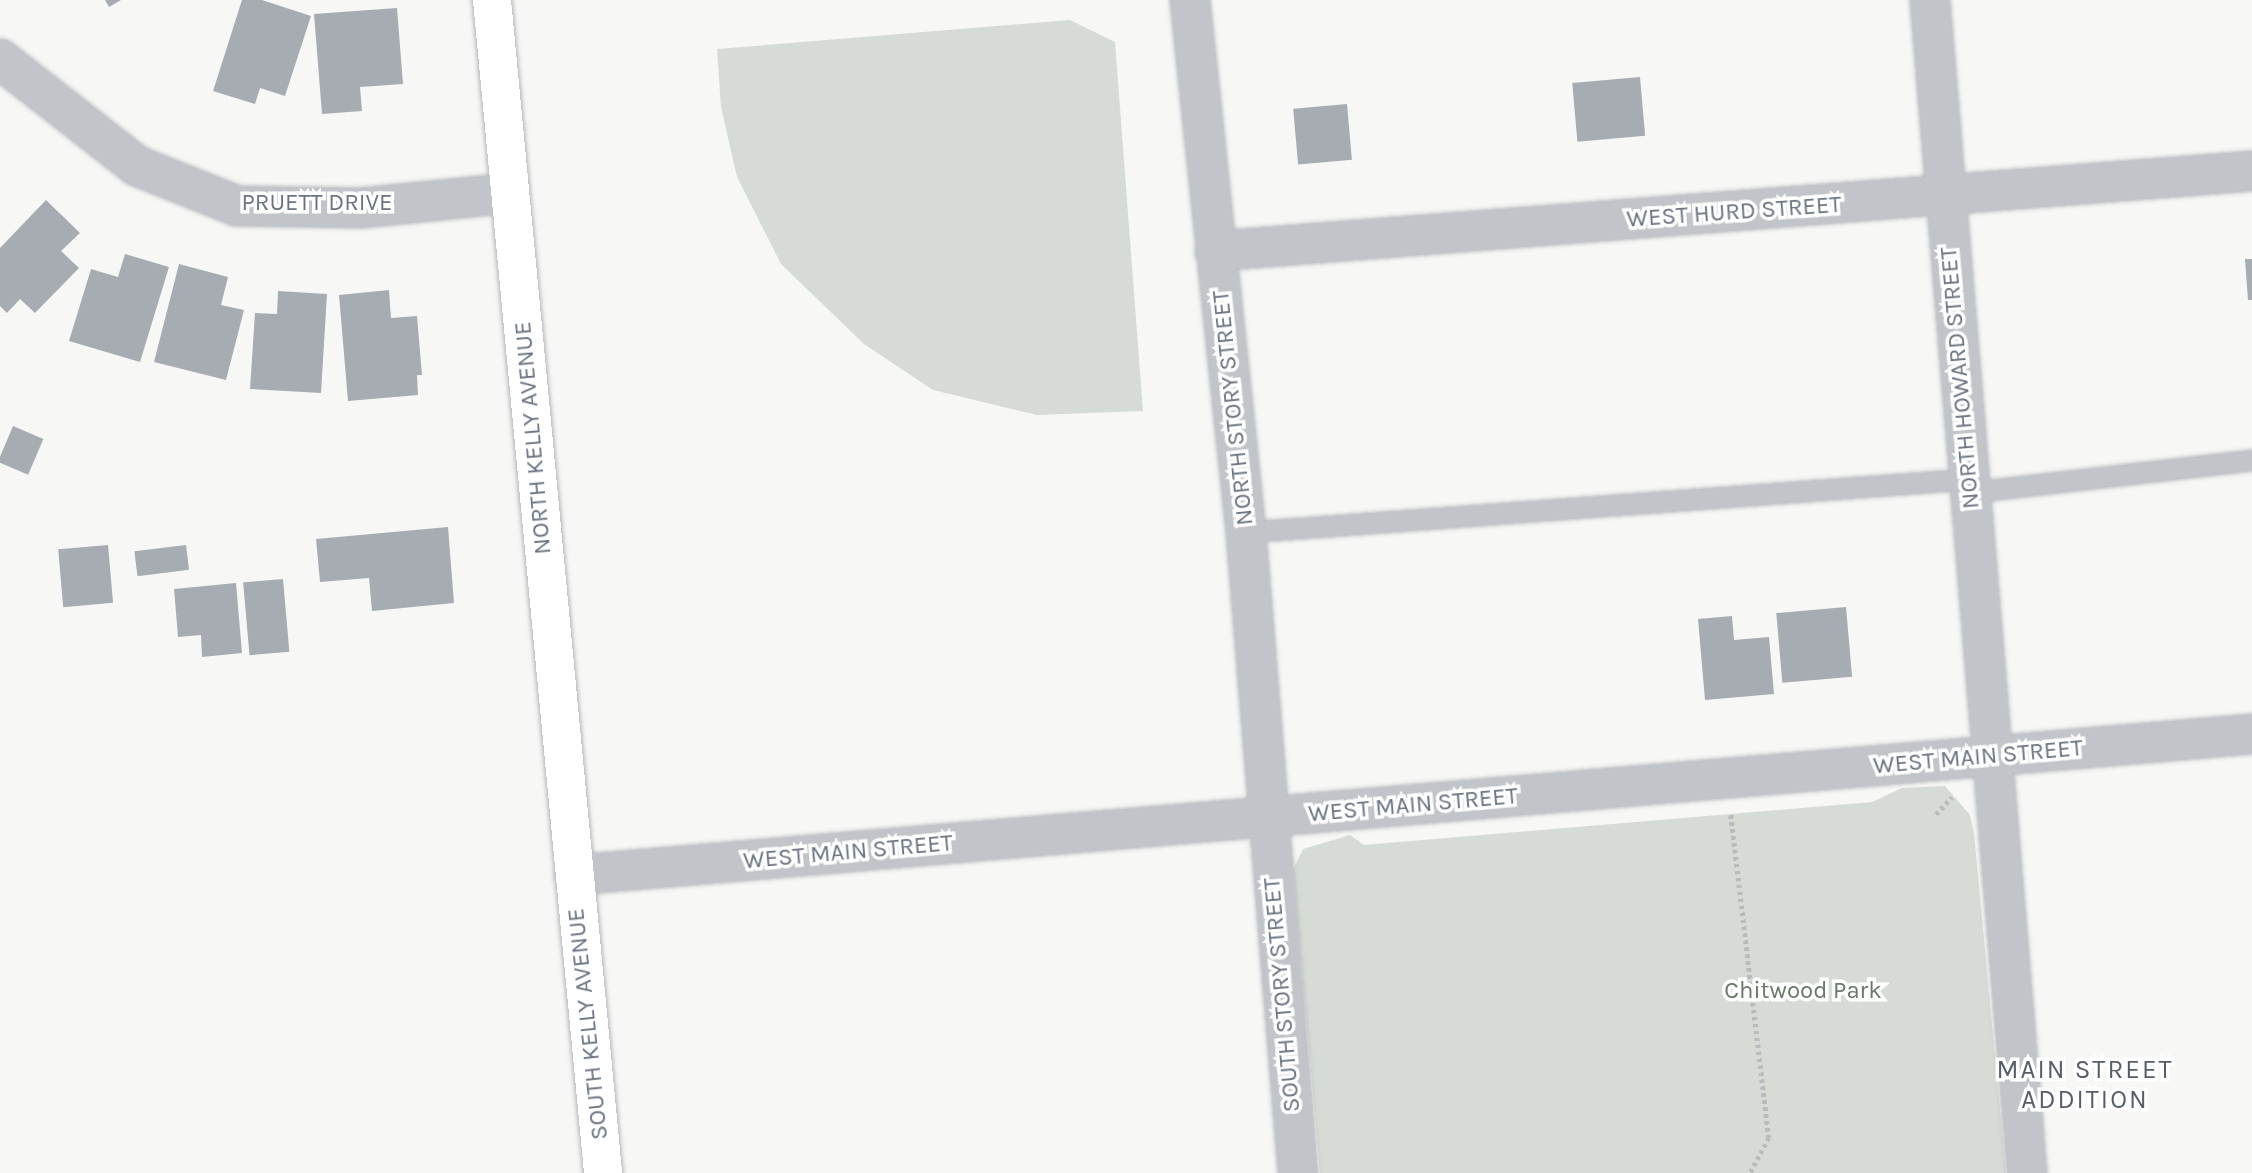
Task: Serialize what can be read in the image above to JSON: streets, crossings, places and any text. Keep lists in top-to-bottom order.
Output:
{
  "streets": {
    "main road": ["NORTH KELLY AVENUE", "SOUTH KELLY AVENUE"],
    "street": [
      "PRUETT DRIVE",
      "WEST HURD STREET",
      "NORTH HOWARD STREET",
      "NORTH STORY STREET",
      "WEST MAIN STREET",
      "SOUTH STORY STREET"
    ]
  },
  "crossings": [
    ["PRUETT DRIVE", "NORTH KELLY AVENUE"],
    ["WEST HURD STREET", "NORTH HOWARD STREET"],
    ["WEST HURD STREET", "NORTH STORY STREET"],
    ["NORTH HOWARD STREET", "WEST MAIN STREET"],
    ["NORTH STORY STREET", "WEST MAIN STREET"],
    ["NORTH STORY STREET", "SOUTH STORY STREET"],
    ["NORTH KELLY AVENUE", "WEST MAIN STREET"],
    ["NORTH KELLY AVENUE", "SOUTH KELLY AVENUE"],
    ["WEST MAIN STREET", "SOUTH STORY STREET"],
    ["WEST MAIN STREET", "SOUTH KELLY AVENUE"]
  ],
  "districts": ["MAIN STREET ADDITION"],
  "parks": ["Chitwood Park"]
}
